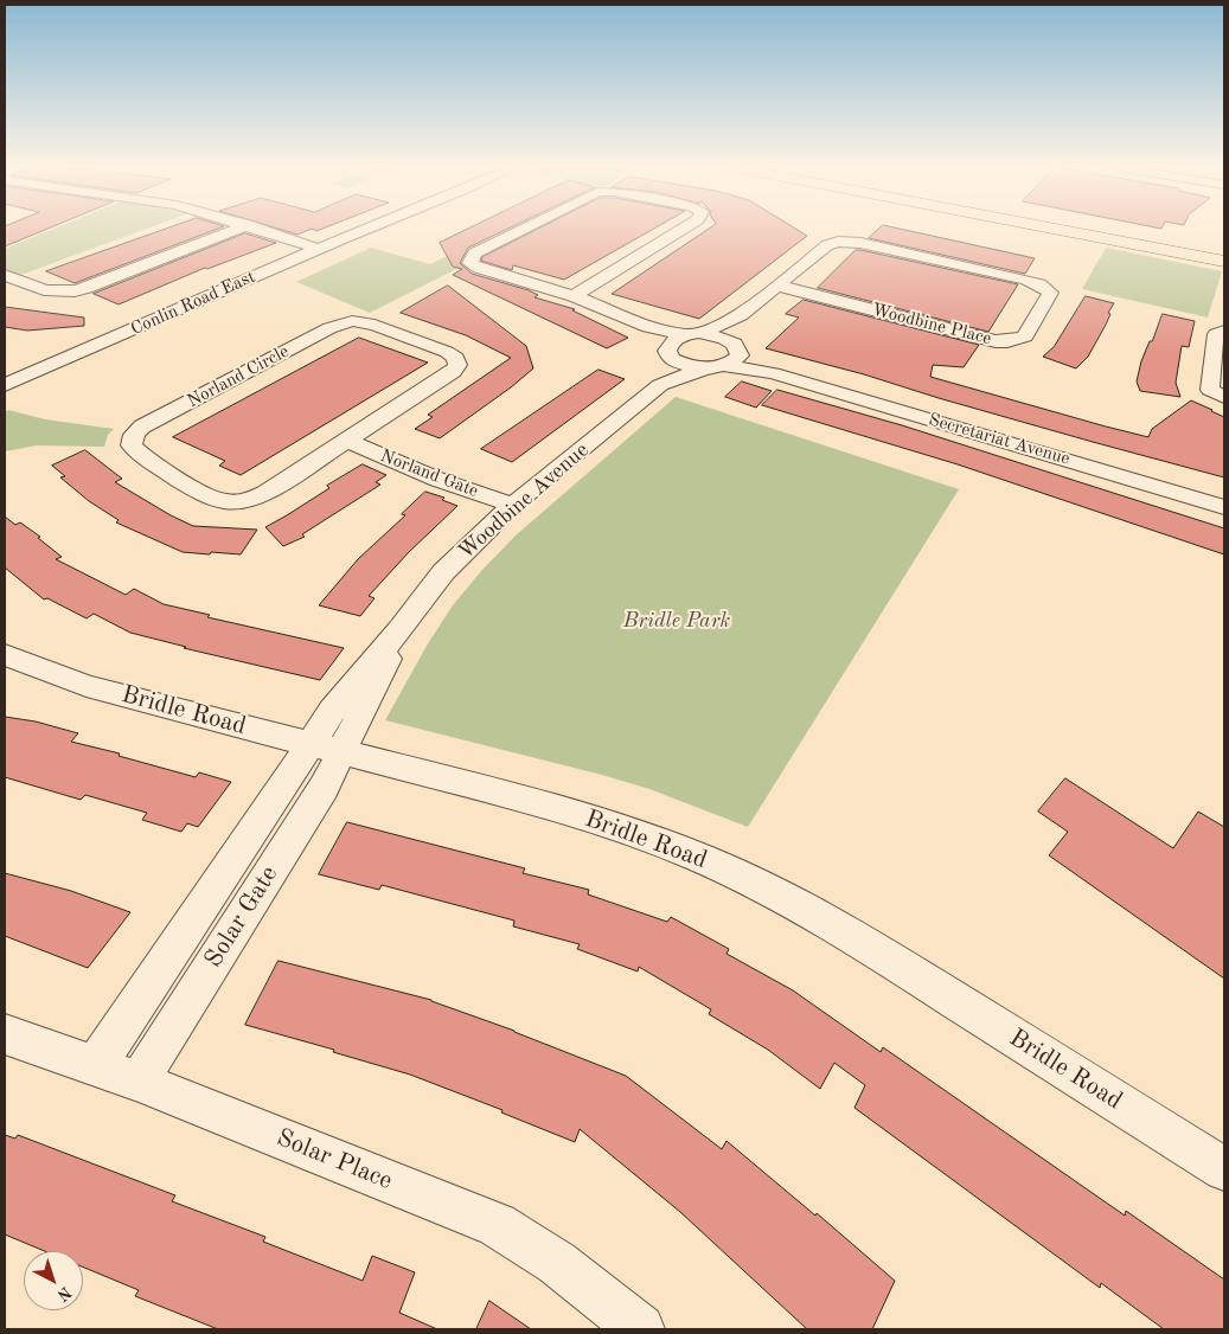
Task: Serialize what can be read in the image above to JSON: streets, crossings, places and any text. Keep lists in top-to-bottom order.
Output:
{
  "streets": {
    "street": [
      "Conlin Road East",
      "Woodbine Place",
      "Norland Circle",
      "Secretariat Avenue",
      "Norland Gate",
      "Woodbine Avenue",
      "Bridle Road",
      "Solar Gate",
      "Solar Place"
    ]
  },
  "crossings": [
    ["Woodbine Place", "Woodbine Avenue"],
    ["Norland Circle", "Norland Gate"],
    ["Secretariat Avenue", "Woodbine Avenue"],
    ["Norland Gate", "Woodbine Avenue"],
    ["Woodbine Avenue", "Bridle Road"],
    ["Woodbine Avenue", "Solar Gate"],
    ["Bridle Road", "Solar Gate"],
    ["Solar Gate", "Solar Place"]
  ],
  "parks": ["Bridle Park"],
  "north": "bottom right"
}
